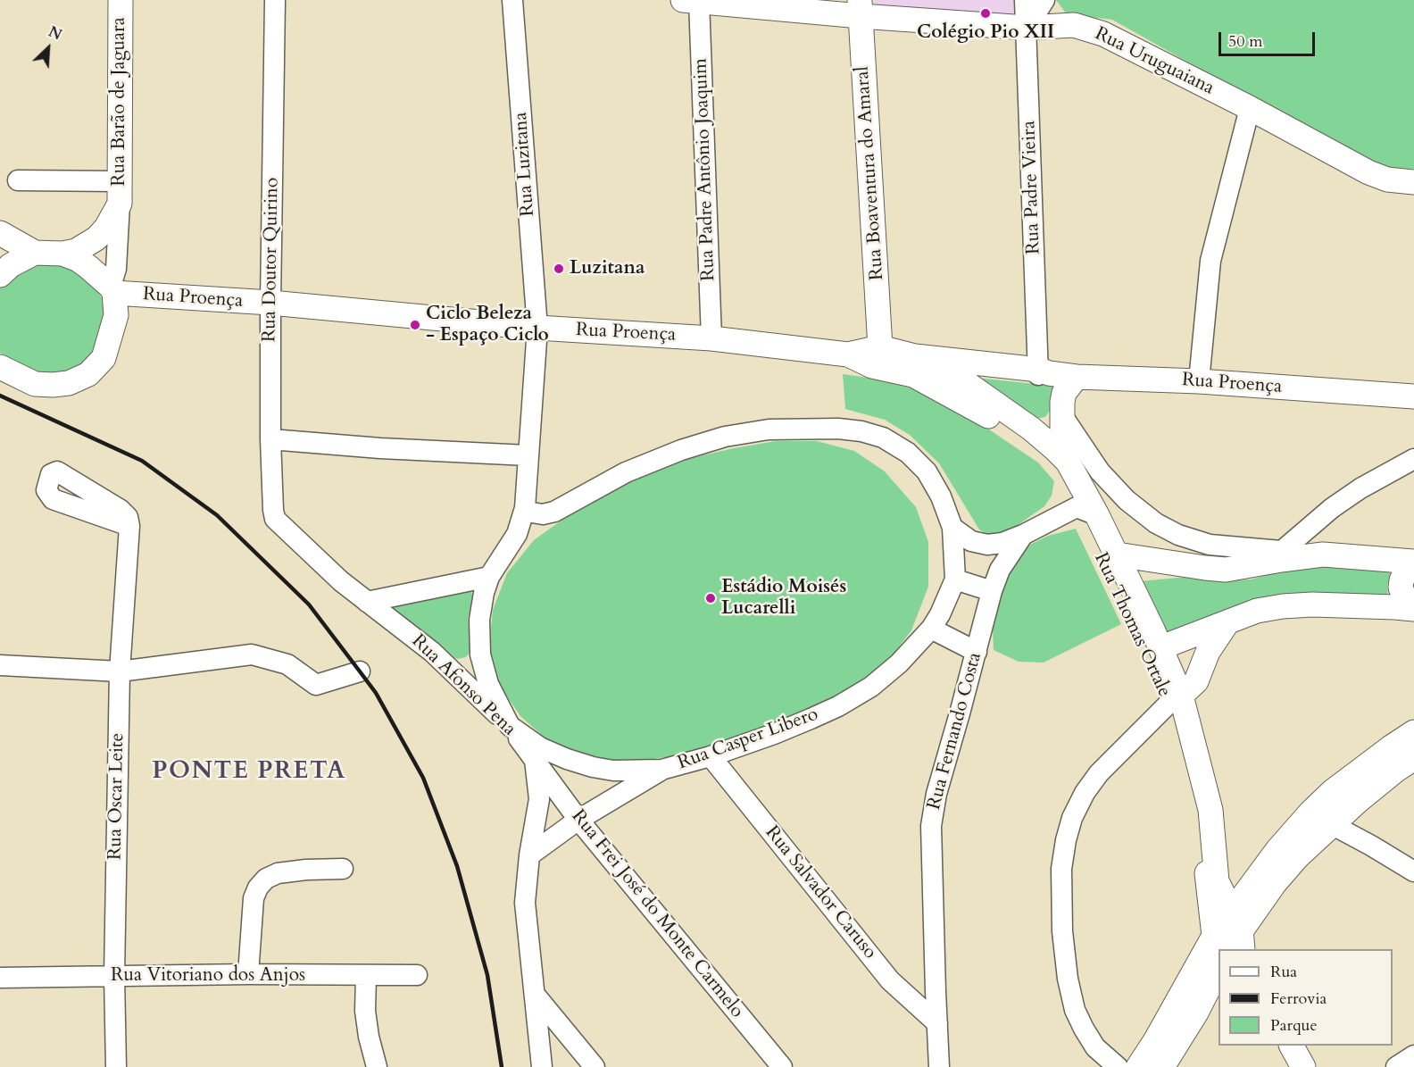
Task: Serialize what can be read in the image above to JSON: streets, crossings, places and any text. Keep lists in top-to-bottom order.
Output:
{
  "streets": {
    "main road": [
      "Rua Uruguaiana",
      "Rua Barão de Jaguara",
      "Rua Boaventura do Amaral",
      "Rua Proença",
      "Rua Thomas Ortale"
    ],
    "street": [
      "Rua Luzitana",
      "Rua Padre Antônio Joaquim",
      "Rua Padre Vieira",
      "Rua Doutor Quirino",
      "Rua Afonso Pena",
      "Rua Fernando Costa",
      "Rua Casper Libero",
      "Rua Oscar Leite",
      "Rua Salvador Caruso",
      "Rua Frei José do Monte Carmelo",
      "Rua Vitoriano dos Anjos"
    ]
  },
  "crossings": [
    ["Rua Uruguaiana", "Rua Padre Antônio Joaquim"],
    ["Rua Uruguaiana", "Rua Boaventura do Amaral"],
    ["Rua Uruguaiana", "Rua Padre Vieira"],
    ["Rua Luzitana", "Rua Proença"],
    ["Rua Luzitana", "Rua Afonso Pena"],
    ["Rua Luzitana", "Rua Casper Libero"],
    ["Rua Padre Antônio Joaquim", "Rua Proença"],
    ["Rua Boaventura do Amaral", "Rua Proença"],
    ["Rua Padre Vieira", "Rua Proença"],
    ["Rua Doutor Quirino", "Rua Proença"],
    ["Rua Doutor Quirino", "Rua Afonso Pena"],
    ["Rua Proença", "Rua Thomas Ortale"],
    ["Rua Thomas Ortale", "Rua Fernando Costa"],
    ["Rua Afonso Pena", "Rua Casper Libero"],
    ["Rua Afonso Pena", "Rua Frei José do Monte Carmelo"],
    ["Rua Fernando Costa", "Rua Casper Libero"],
    ["Rua Fernando Costa", "Rua Salvador Caruso"],
    ["Rua Casper Libero", "Rua Salvador Caruso"],
    ["Rua Casper Libero", "Rua Frei José do Monte Carmelo"],
    ["Rua Oscar Leite", "Rua Vitoriano dos Anjos"]
  ],
  "districts": ["PONTE PRETA"],
  "places": [
    "Colégio Pio XII",
    "Luzitana",
    "Ciclo Beleza - Espaço Ciclo",
    "Estádio Moisés Lucarelli"
  ],
  "legend": ["Rua", "Ferrovia", "Parque"],
  "scale_bar": "50 m",
  "north": "top right"
}
